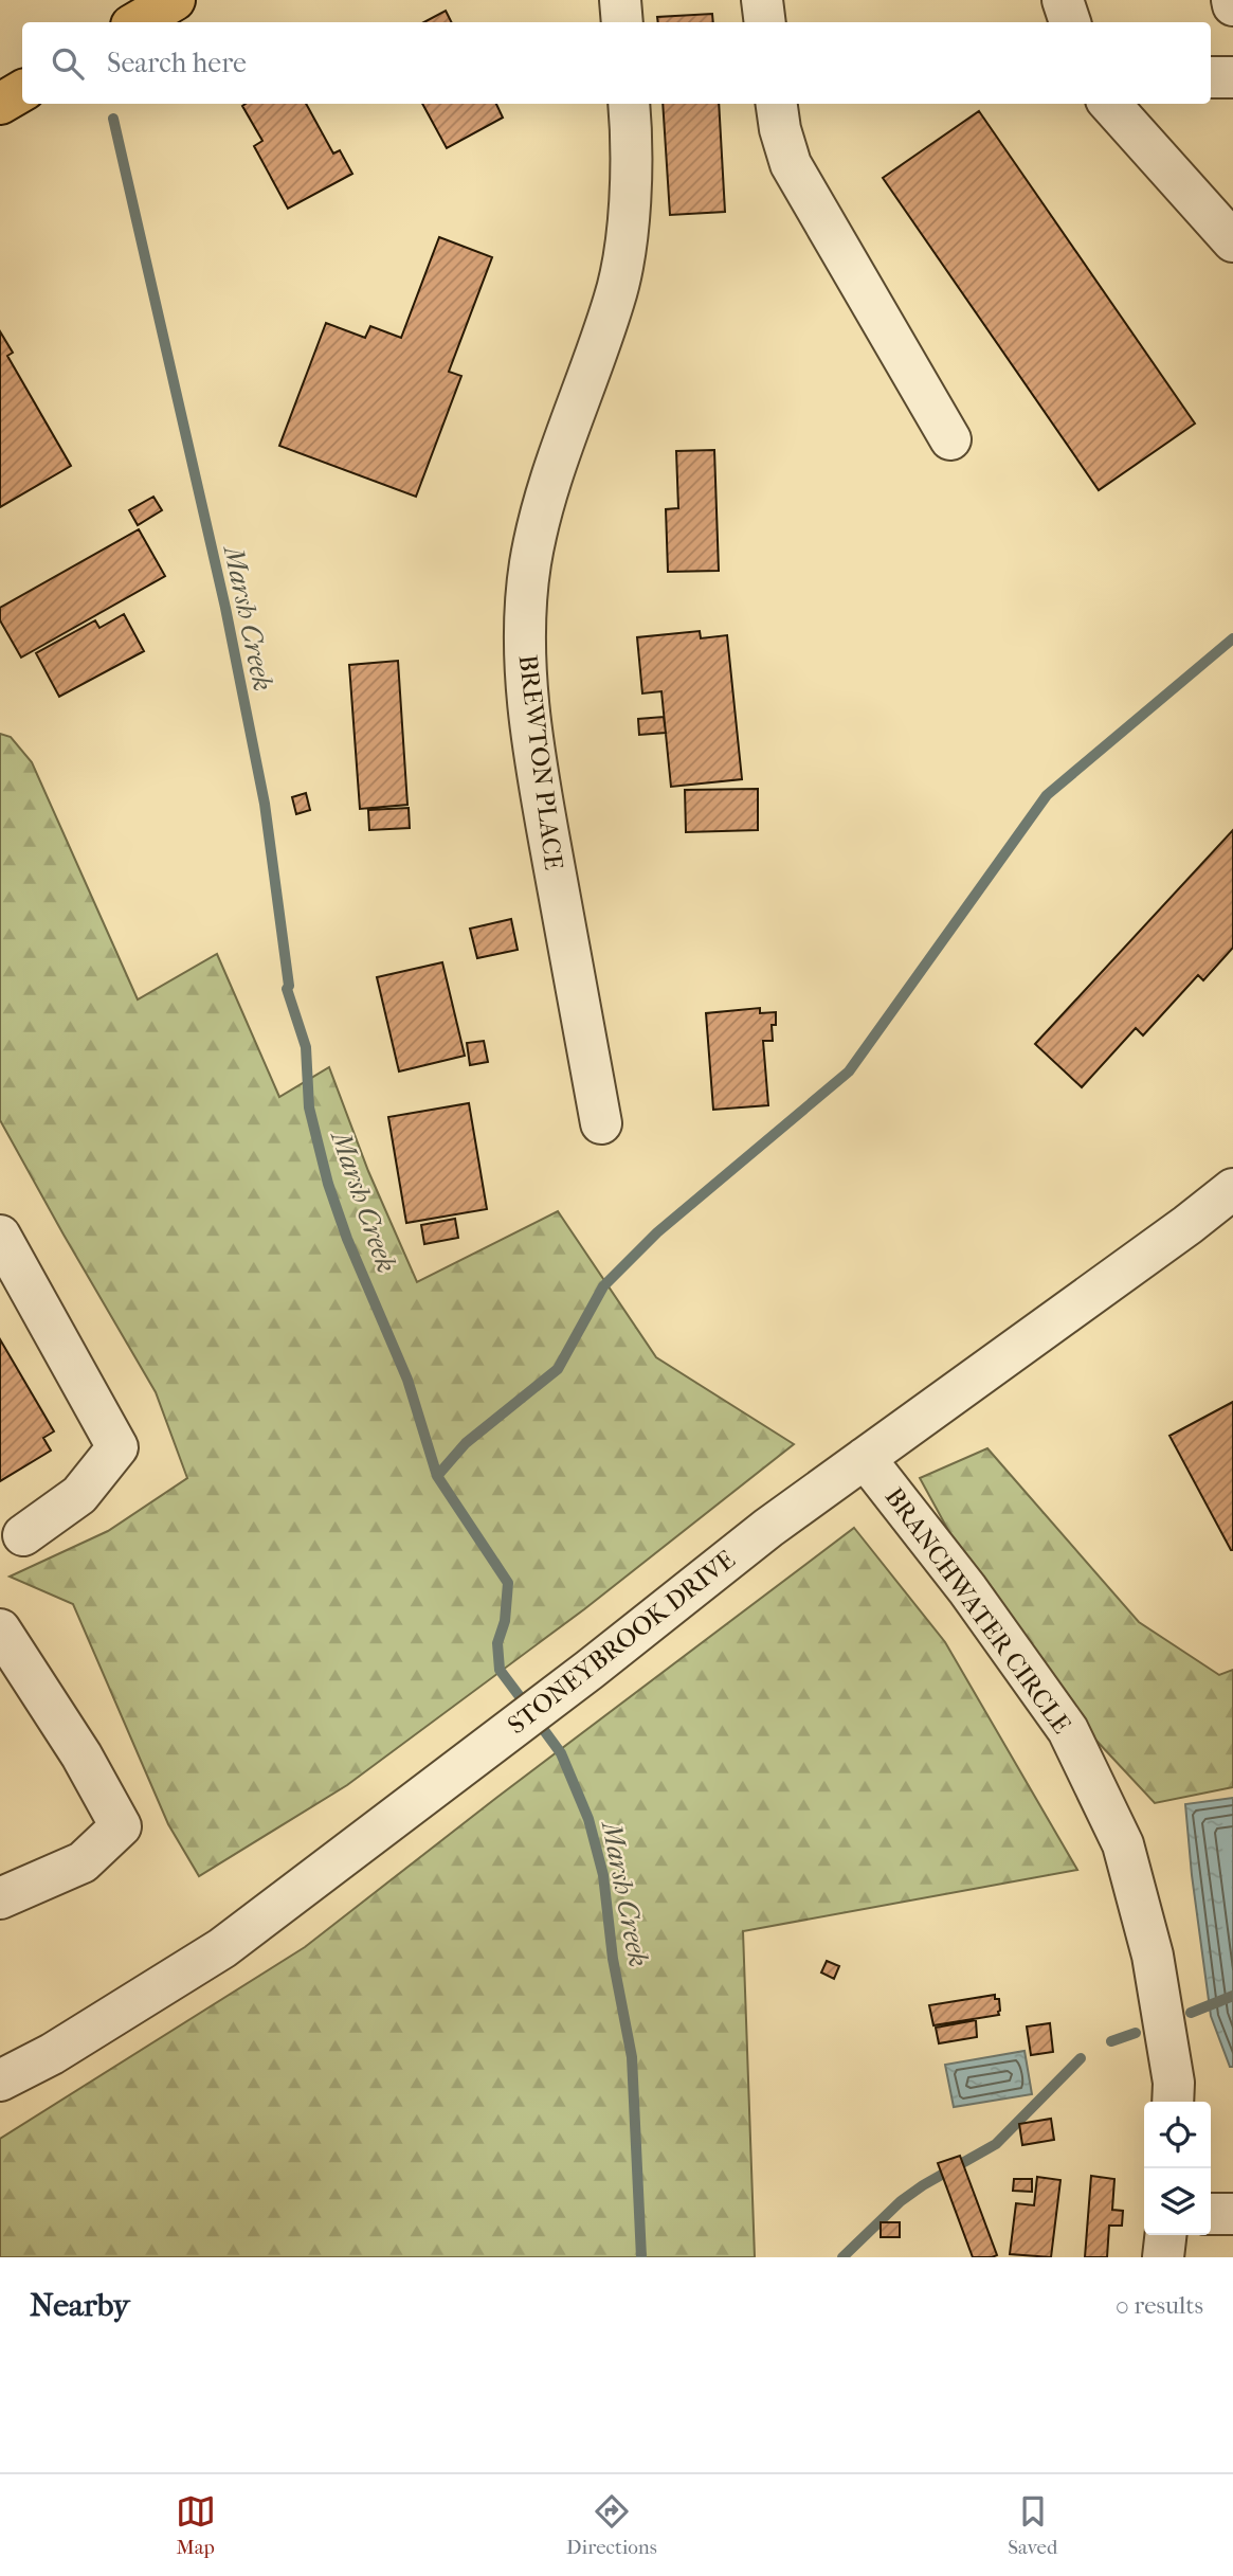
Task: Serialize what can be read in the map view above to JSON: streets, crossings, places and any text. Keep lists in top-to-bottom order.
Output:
{
  "streets": {
    "street": ["BREWTON PLACE", "BRANCHWATER CIRCLE", "STONEYBROOK DRIVE"]
  },
  "crossings": [
    ["BRANCHWATER CIRCLE", "STONEYBROOK DRIVE"]
  ],
  "water": ["Marsh Creek"],
  "page": {
    "search": "Search here",
    "heading": ["Nearby", "0 results"],
    "nav": ["Map", "Directions", "Saved"]
  }
}
